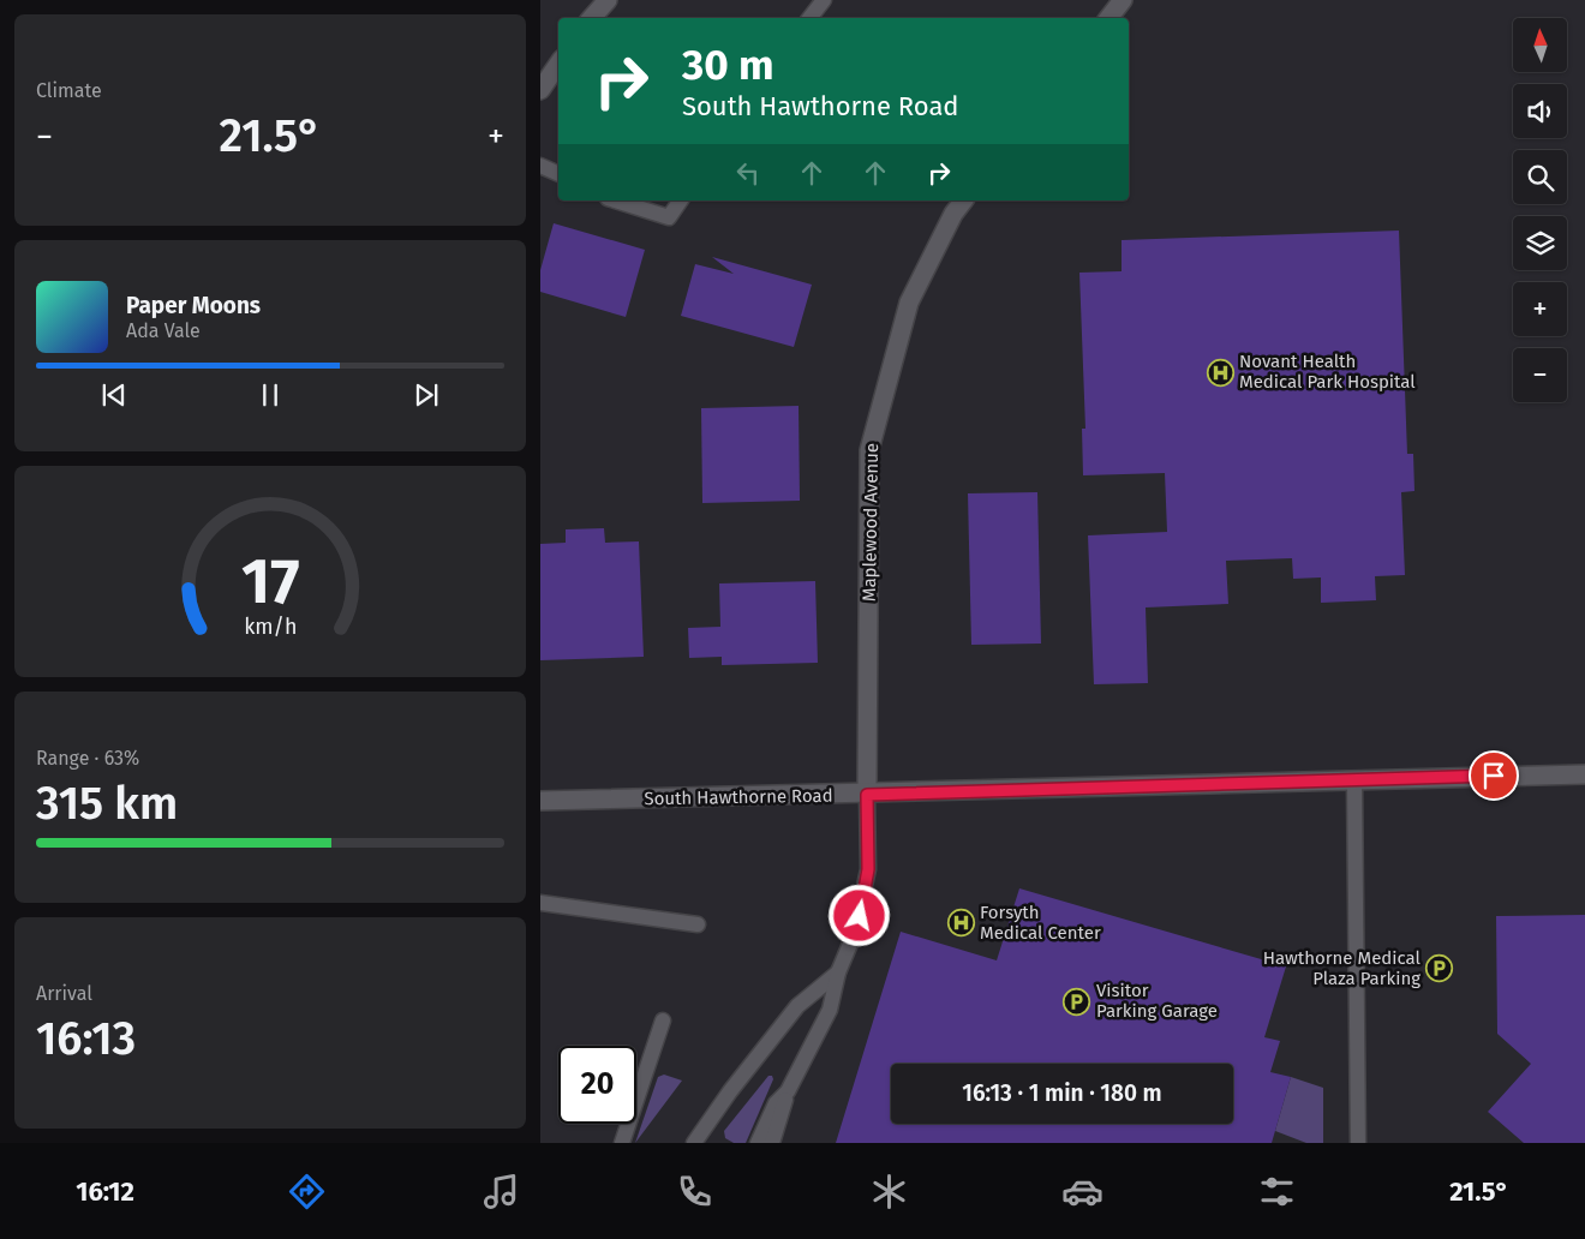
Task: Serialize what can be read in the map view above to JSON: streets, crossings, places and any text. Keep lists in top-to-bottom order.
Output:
{
  "streets": {
    "main road": ["Maplewood Avenue", "South Hawthorne Road"]
  },
  "crossings": [
    ["Maplewood Avenue", "South Hawthorne Road"]
  ],
  "places": {
    "hospital": ["Novant Health Medical Park Hospital", "Forsyth Medical Center"],
    "parking": ["Hawthorne Medical Plaza Parking", "Visitor Parking Garage"]
  },
  "north": "top",
  "page": {
    "tile": [
      "Climate",
      ["Range · 63%", "315 km"],
      ["Arrival", "16:13"]
    ],
    "map_buttons": ["+", "−"],
    "turn": ["30 m", "South Hawthorne Road"],
    "heat": ["−", "21.5°", "+"],
    "song": ["Paper Moons", "Ada Vale"],
    "limit": "20",
    "trip": "16:13 · 1 min · 180 m",
    "tabs": ["16:12", "21.5°"],
    "gauge": ["17", "km/h"]
  }
}
